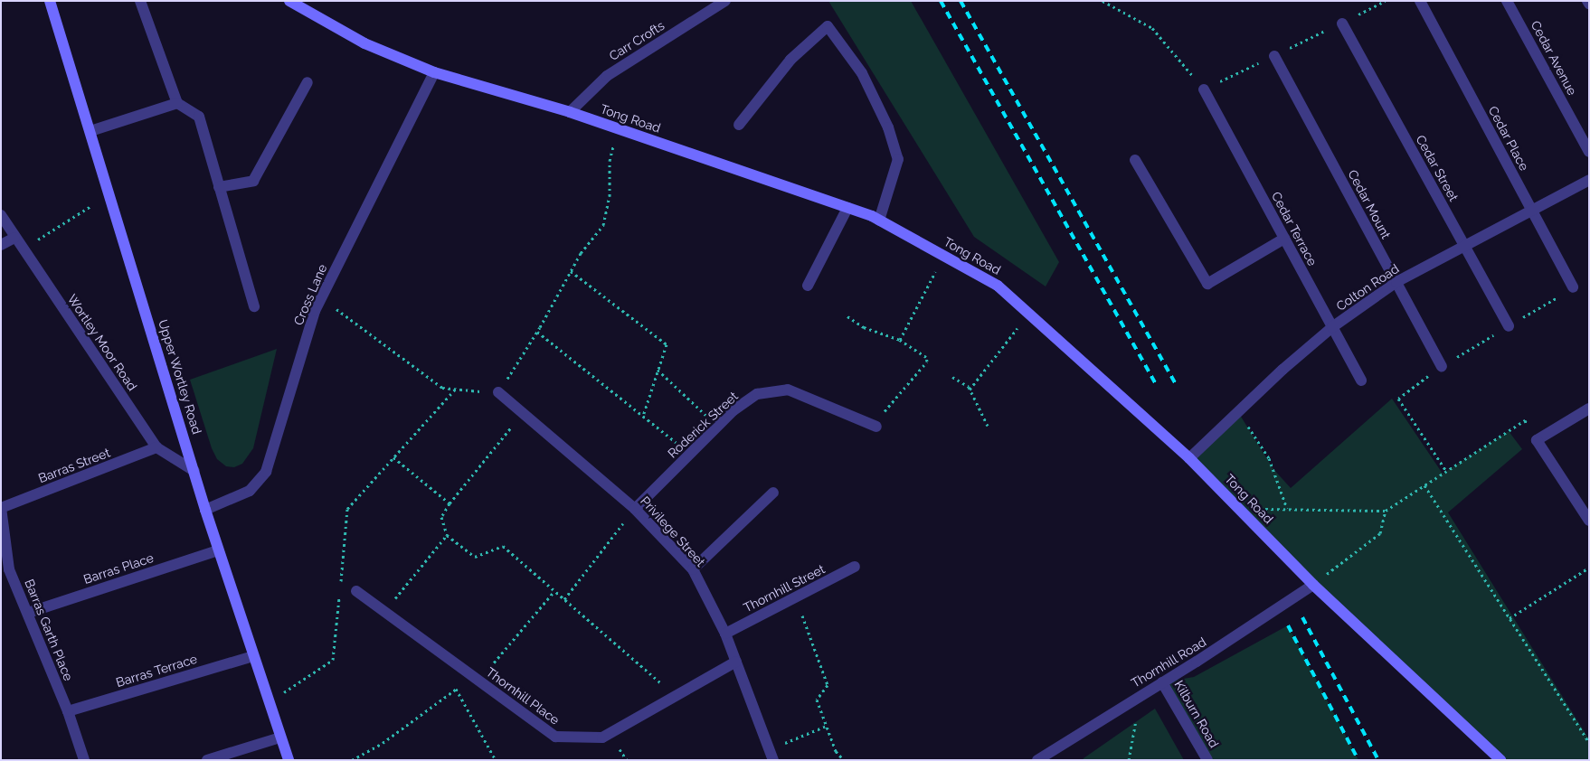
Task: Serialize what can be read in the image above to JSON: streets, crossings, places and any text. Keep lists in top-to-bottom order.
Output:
{
  "streets": {
    "main road": ["Tong Road", "Upper Wortley Road"],
    "street": [
      "Carr Crofts",
      "Cedar Avenue",
      "Cedar Place",
      "Cedar Street",
      "Cedar Mount",
      "Cedar Terrace",
      "Colton Road",
      "Cross Lane",
      "Wortley Moor Road",
      "Roderick Street",
      "Barras Street",
      "Privilege Street",
      "Barras Place",
      "Thornhill Street",
      "Barras Garth Place",
      "Thornhill Road",
      "Barras Terrace",
      "Thornhill Place",
      "Kilburn Road"
    ]
  },
  "crossings": [
    ["Carr Crofts", "Tong Road"],
    ["Tong Road", "Colton Road"],
    ["Tong Road", "Cross Lane"],
    ["Tong Road", "Thornhill Road"],
    ["Cedar Place", "Colton Road"],
    ["Cedar Street", "Colton Road"],
    ["Cedar Mount", "Colton Road"],
    ["Cedar Terrace", "Colton Road"],
    ["Cross Lane", "Upper Wortley Road"],
    ["Wortley Moor Road", "Upper Wortley Road"],
    ["Wortley Moor Road", "Barras Street"],
    ["Upper Wortley Road", "Barras Place"],
    ["Upper Wortley Road", "Barras Terrace"],
    ["Roderick Street", "Privilege Street"],
    ["Barras Street", "Barras Garth Place"],
    ["Privilege Street", "Thornhill Street"],
    ["Privilege Street", "Thornhill Place"],
    ["Barras Place", "Barras Garth Place"],
    ["Barras Garth Place", "Barras Terrace"],
    ["Thornhill Road", "Kilburn Road"]
  ]
}
